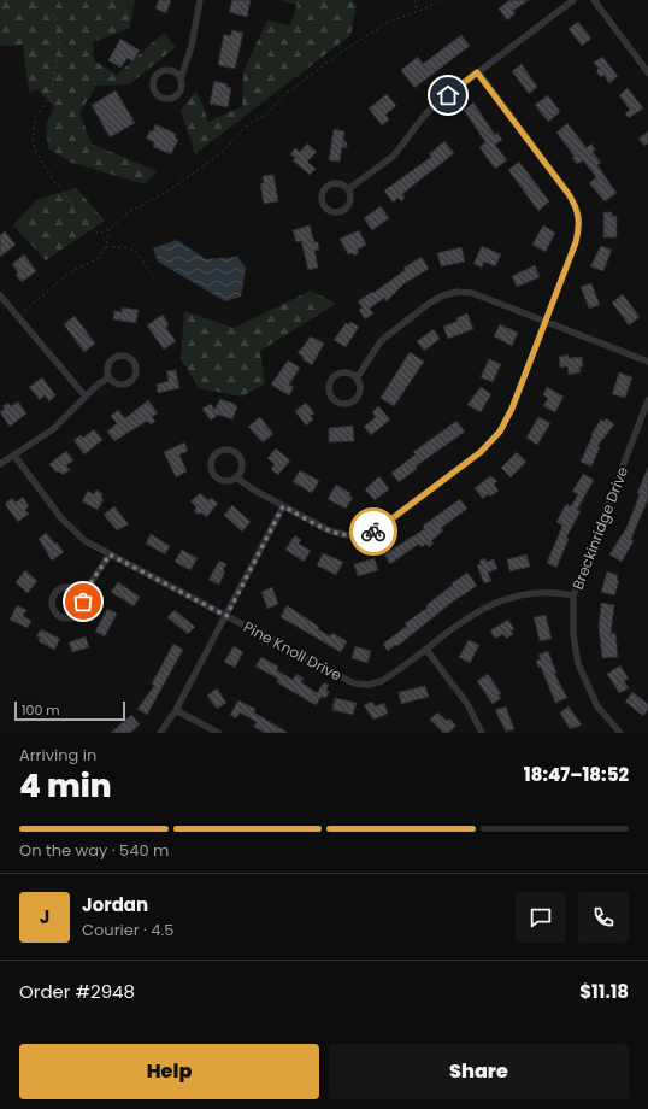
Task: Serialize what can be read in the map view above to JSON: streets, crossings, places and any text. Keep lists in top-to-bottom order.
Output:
{
  "streets": {
    "street": ["Breckinridge Drive", "Pine Knoll Drive"]
  },
  "crossings": [
    ["Breckinridge Drive", "Pine Knoll Drive"]
  ],
  "scale_bar": "100 m",
  "page": {
    "scale": "100 m",
    "heading": ["4 min", "Arriving in", "18:47–18:52"],
    "panel": [
      "Jordan",
      "Courier · 4.5",
      "Order #2948",
      "$11.18"
    ],
    "bar": "On the way · 540 m",
    "round": "J",
    "buttons": ["Help", "Share"]
  }
}
